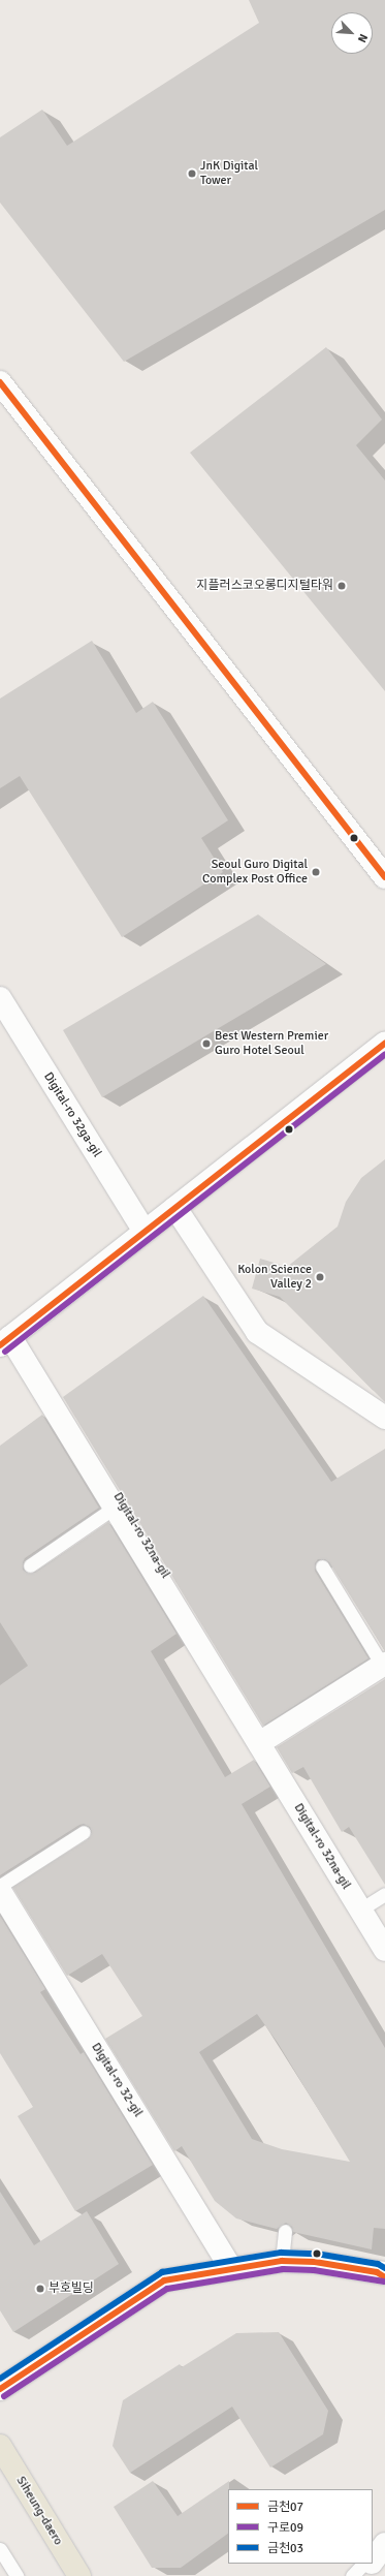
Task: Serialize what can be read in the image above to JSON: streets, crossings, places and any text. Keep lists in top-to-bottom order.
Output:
{
  "streets": {
    "main road": ["Siheung-daero"],
    "street": ["Digital-ro 32ga-gil", "Digital-ro 32na-gil", "Digital-ro 32-gil"]
  },
  "places": [
    "JnK Digital Tower",
    "지플러스코오롱디지털타워",
    "Seoul Guro Digital Complex Post Office",
    "Best Western Premier Guro Hotel Seoul",
    "Kolon Science Valley 2",
    "부호빌딩"
  ],
  "lines": ["transit line 금천07", "transit line 구로09", "transit line 금천03"],
  "legend": ["금천07", "구로09", "금천03"],
  "north": "bottom right"
}
